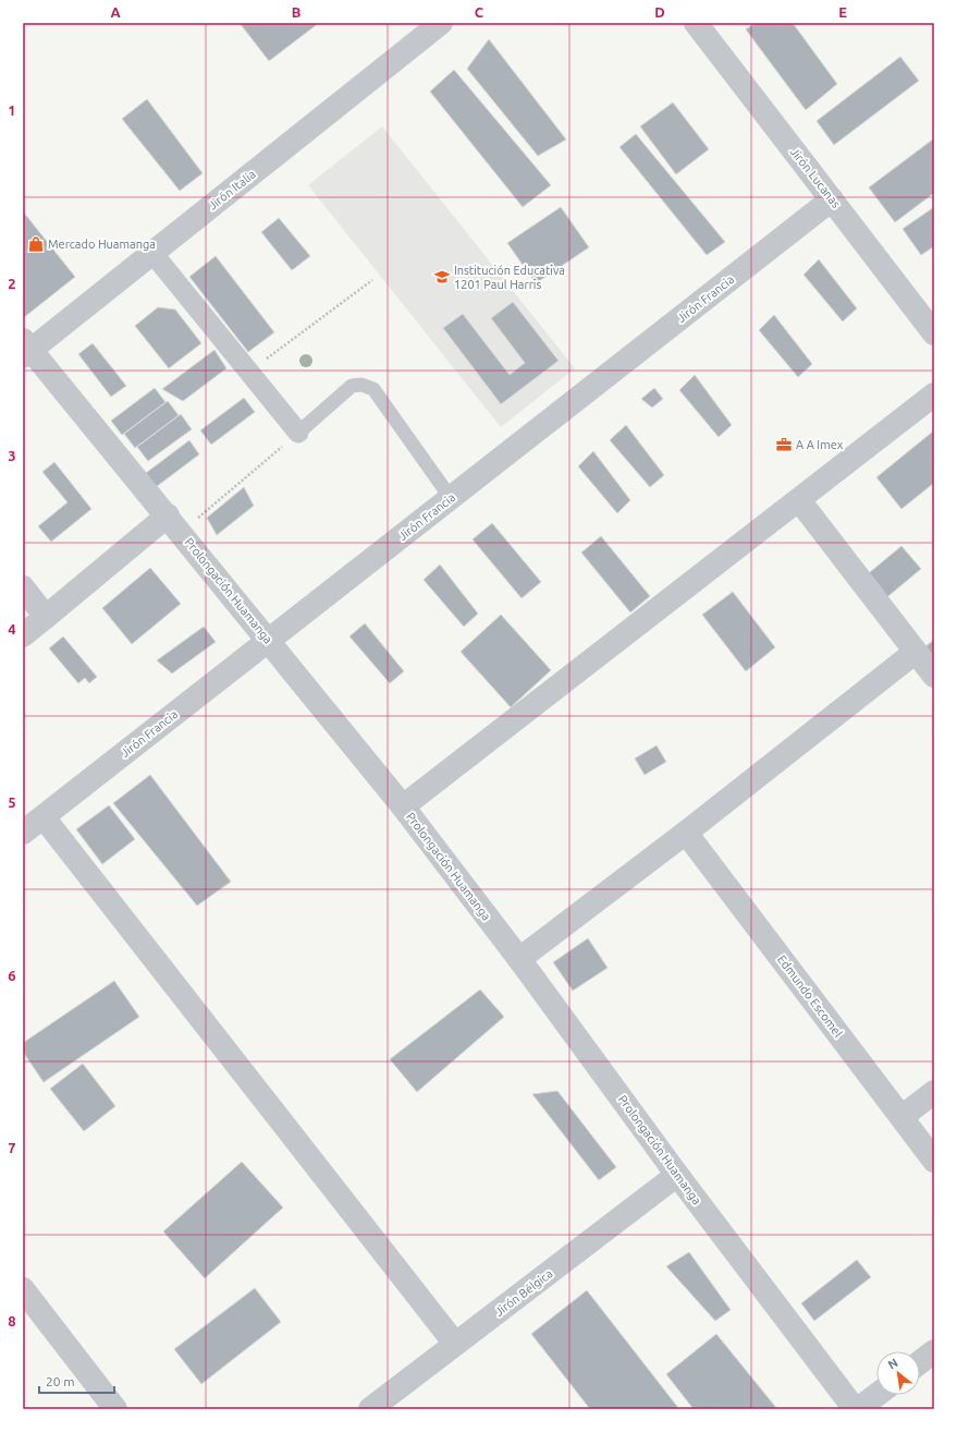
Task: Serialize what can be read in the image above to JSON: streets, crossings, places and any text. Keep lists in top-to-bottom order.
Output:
{
  "streets": {
    "street": [
      "Jirón Lucanas",
      "Jirón Italia",
      "Jirón Francia",
      "Prolongación Huamanga",
      "Edmundo Escomel",
      "Jirón Bélgica"
    ]
  },
  "crossings": [
    ["Jirón Lucanas", "Jirón Francia"],
    ["Jirón Italia", "Prolongación Huamanga"],
    ["Jirón Francia", "Prolongación Huamanga"],
    ["Prolongación Huamanga", "Jirón Bélgica"]
  ],
  "places": {
    "shop": ["Mercado Huamanga"],
    "school or university": ["Institución Educativa 1201 Paul Harris"],
    "office": ["A A Imex"]
  },
  "scale_bar": "20 m",
  "north": "top left",
  "grid": {
    "columns": [
      "A",
      "B",
      "C",
      "D",
      "E"
    ],
    "rows": [
      "1",
      "2",
      "3",
      "4",
      "5",
      "6",
      "7",
      "8"
    ]
  }
}
